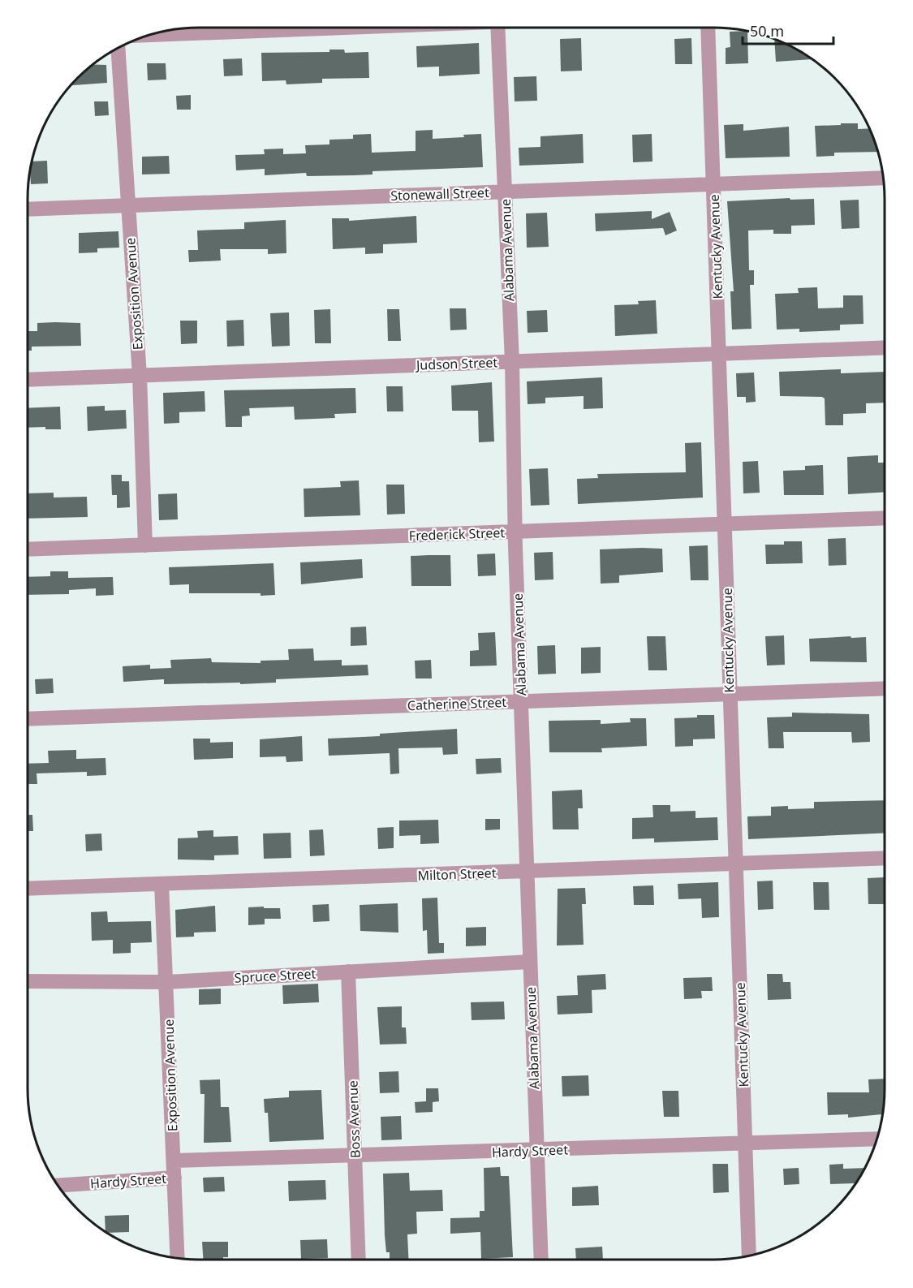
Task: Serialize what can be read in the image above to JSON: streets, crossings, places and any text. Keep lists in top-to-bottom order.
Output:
{
  "streets": {
    "street": [
      "Stonewall Street",
      "Kentucky Avenue",
      "Alabama Avenue",
      "Exposition Avenue",
      "Judson Street",
      "Frederick Street",
      "Catherine Street",
      "Milton Street",
      "Spruce Street",
      "Boss Avenue",
      "Hardy Street"
    ]
  },
  "crossings": [
    ["Stonewall Street", "Kentucky Avenue"],
    ["Stonewall Street", "Alabama Avenue"],
    ["Stonewall Street", "Exposition Avenue"],
    ["Kentucky Avenue", "Judson Street"],
    ["Kentucky Avenue", "Frederick Street"],
    ["Kentucky Avenue", "Catherine Street"],
    ["Kentucky Avenue", "Milton Street"],
    ["Kentucky Avenue", "Hardy Street"],
    ["Alabama Avenue", "Judson Street"],
    ["Alabama Avenue", "Frederick Street"],
    ["Alabama Avenue", "Catherine Street"],
    ["Alabama Avenue", "Milton Street"],
    ["Alabama Avenue", "Spruce Street"],
    ["Alabama Avenue", "Hardy Street"],
    ["Exposition Avenue", "Judson Street"],
    ["Exposition Avenue", "Frederick Street"],
    ["Exposition Avenue", "Milton Street"],
    ["Exposition Avenue", "Spruce Street"],
    ["Exposition Avenue", "Hardy Street"],
    ["Spruce Street", "Boss Avenue"],
    ["Boss Avenue", "Hardy Street"]
  ],
  "scale_bar": "50 m"
}
